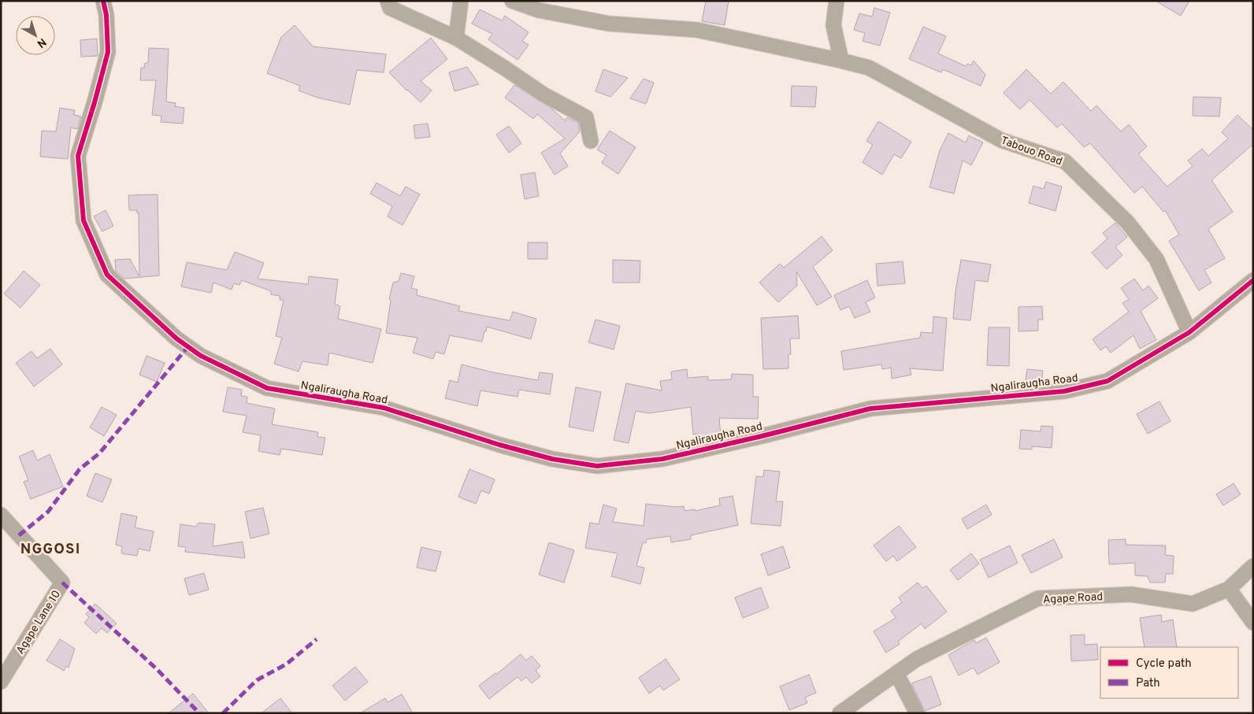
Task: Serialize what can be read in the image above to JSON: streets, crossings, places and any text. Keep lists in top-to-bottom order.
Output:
{
  "streets": {
    "street": [
      "Tabouo Road",
      "Ngaliraugha Road",
      "Agape Road",
      "Agape Lane 10"
    ]
  },
  "crossings": [
    ["Tabouo Road", "Ngaliraugha Road"]
  ],
  "districts": ["NGGOSI"],
  "legend": ["Cycle path", "Path"],
  "north": "bottom right"
}
